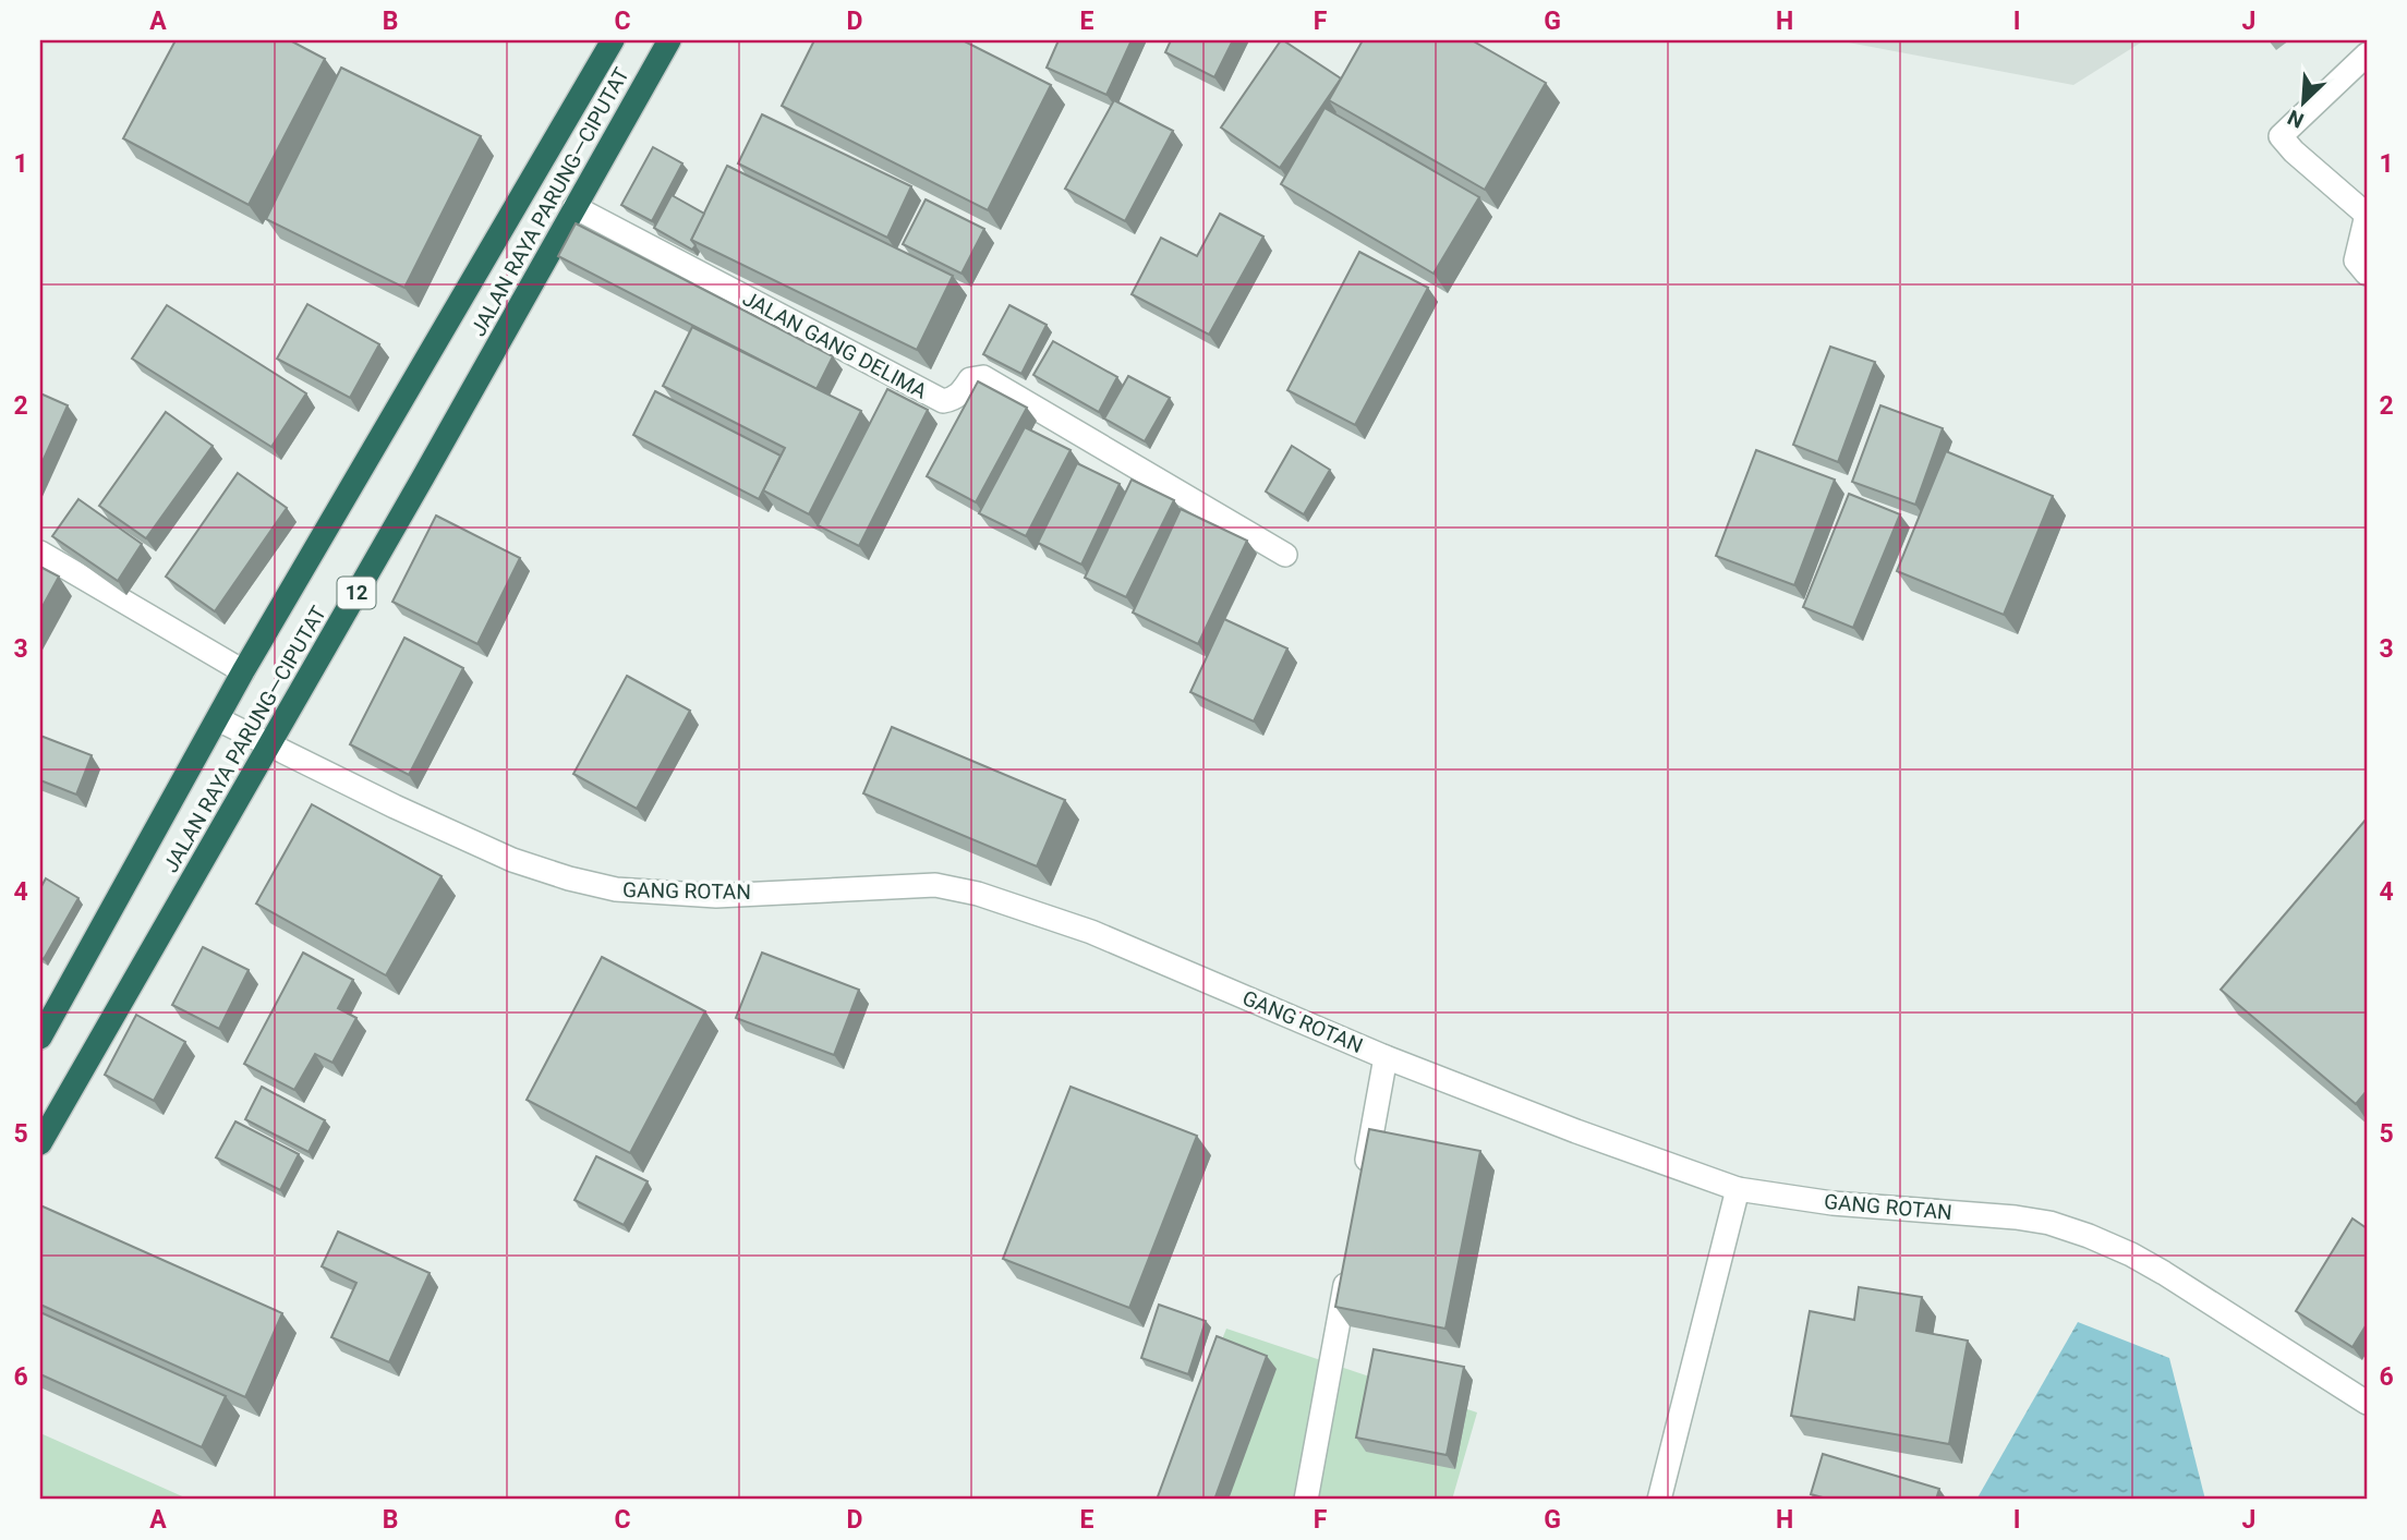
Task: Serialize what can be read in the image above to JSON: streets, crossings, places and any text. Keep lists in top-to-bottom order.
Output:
{
  "streets": {
    "highway": ["JALAN RAYA PARUNG—CIPUTAT", "12"],
    "street": ["JALAN GANG DELIMA", "GANG ROTAN"]
  },
  "crossings": [
    ["JALAN RAYA PARUNG—CIPUTAT", "JALAN GANG DELIMA"],
    ["JALAN RAYA PARUNG—CIPUTAT", "GANG ROTAN"]
  ],
  "north": "bottom left",
  "grid": {
    "columns": [
      "A",
      "B",
      "C",
      "D",
      "E",
      "F",
      "G",
      "H",
      "I",
      "J"
    ],
    "rows": [
      "1",
      "2",
      "3",
      "4",
      "5",
      "6"
    ]
  }
}
